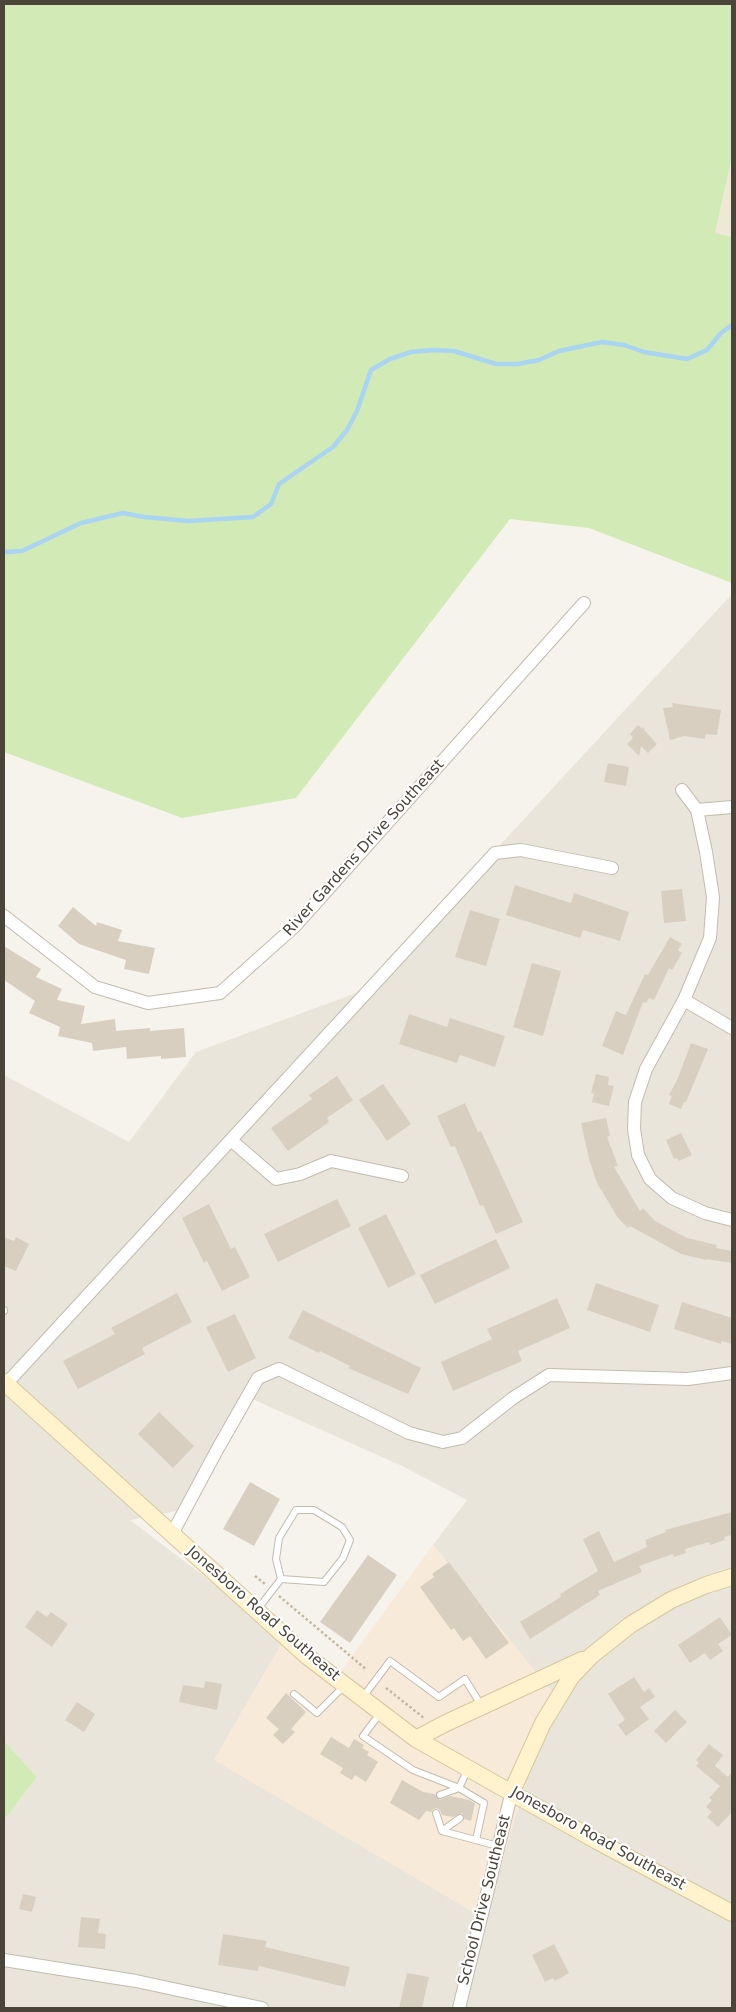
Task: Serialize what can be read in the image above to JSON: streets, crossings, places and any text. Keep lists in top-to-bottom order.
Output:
{
  "streets": {
    "main road": ["Jonesboro Road Southeast"],
    "street": ["River Gardens Drive Southeast", "School Drive Southeast"]
  },
  "crossings": [
    ["Jonesboro Road Southeast", "School Drive Southeast"]
  ]
}
